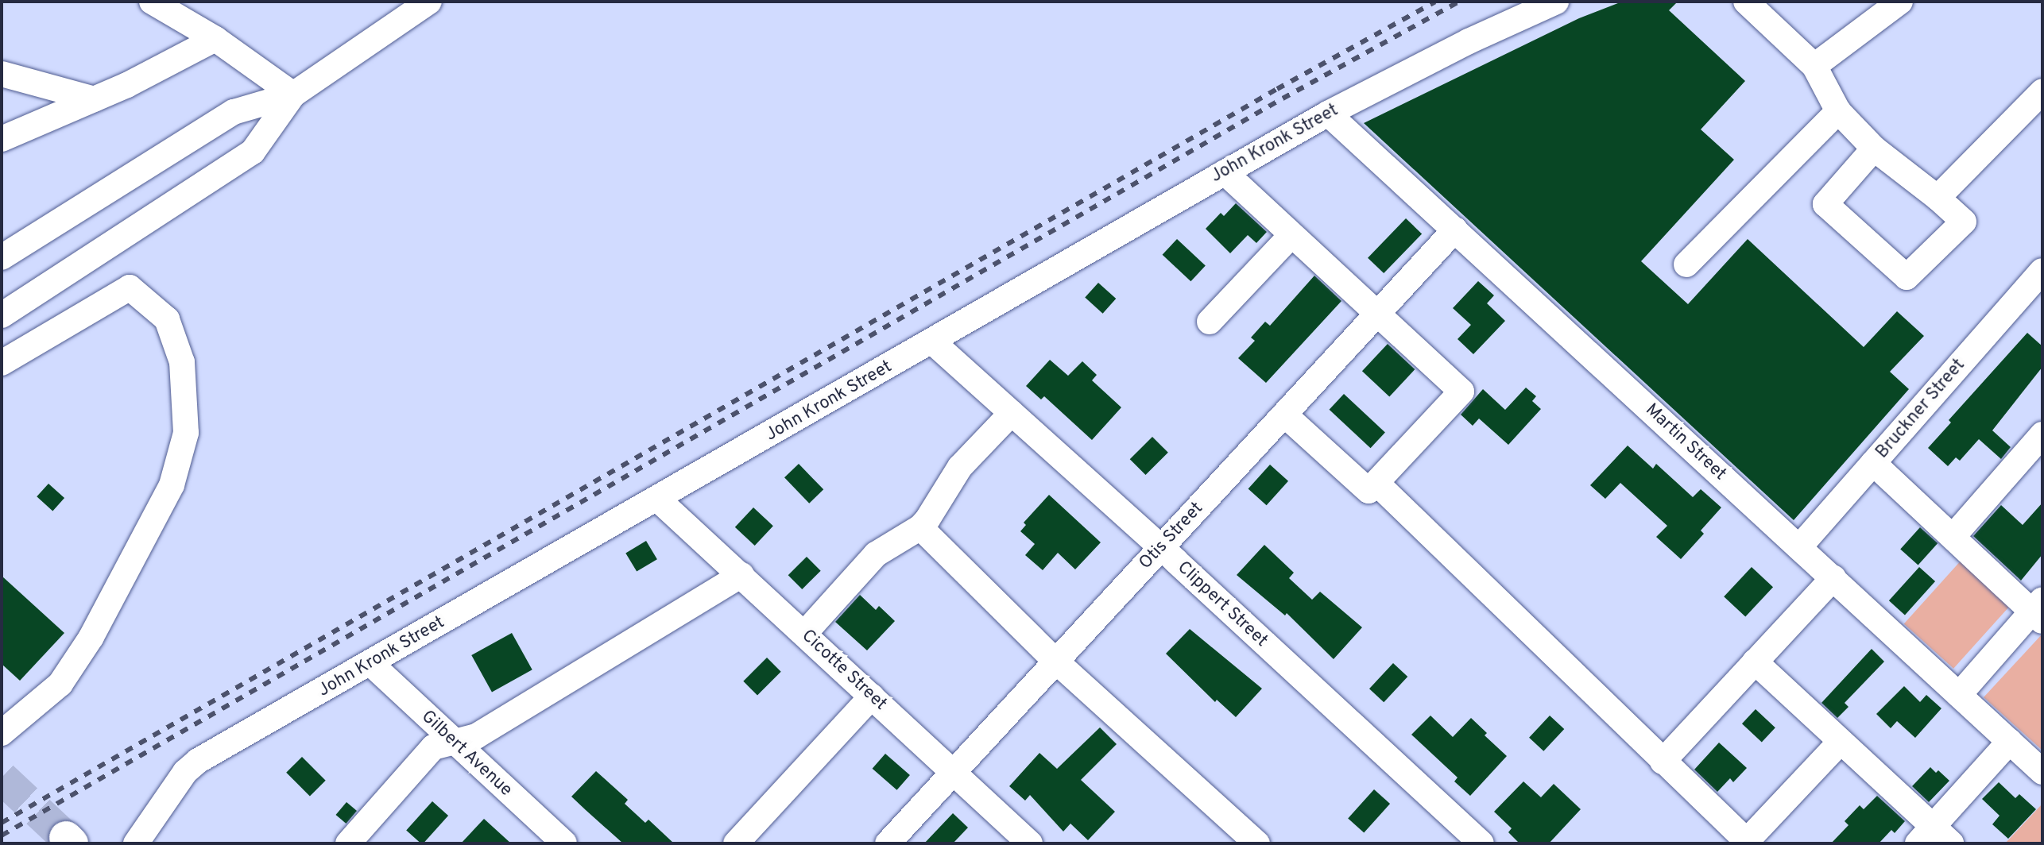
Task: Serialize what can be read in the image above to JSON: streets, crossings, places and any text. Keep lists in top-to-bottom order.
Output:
{
  "streets": {
    "street": [
      "John Kronk Street",
      "Bruckner Street",
      "Martin Street",
      "Otis Street",
      "Clippert Street",
      "Cicotte Street",
      "Gilbert Avenue"
    ]
  },
  "crossings": [
    ["John Kronk Street", "Martin Street"],
    ["John Kronk Street", "Clippert Street"],
    ["John Kronk Street", "Cicotte Street"],
    ["John Kronk Street", "Gilbert Avenue"],
    ["Bruckner Street", "Martin Street"],
    ["Martin Street", "Otis Street"],
    ["Otis Street", "Clippert Street"],
    ["Otis Street", "Cicotte Street"]
  ]
}
